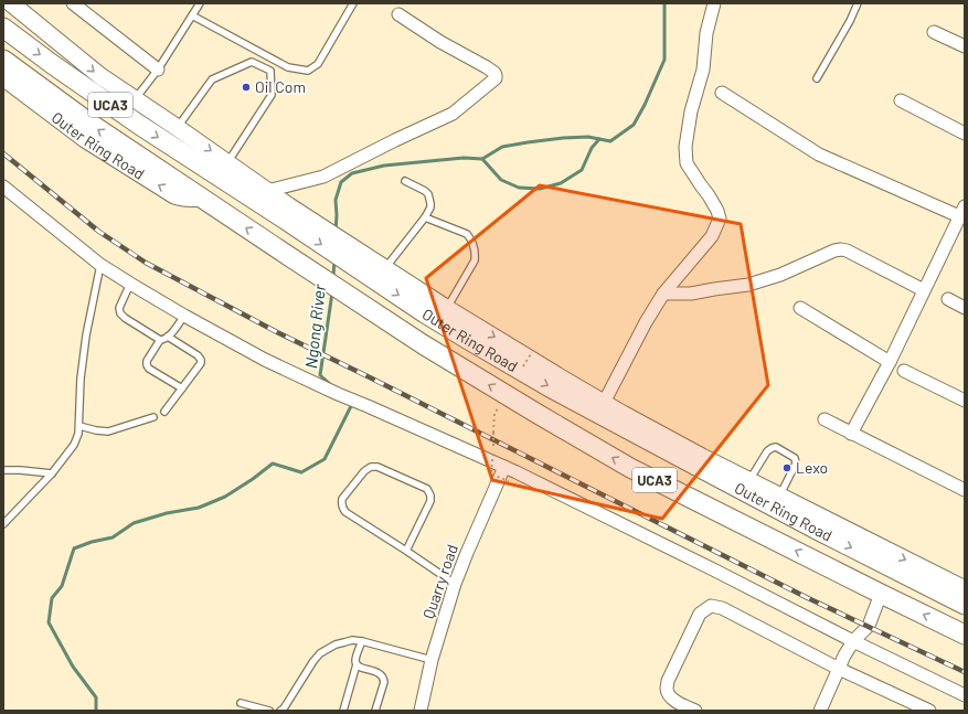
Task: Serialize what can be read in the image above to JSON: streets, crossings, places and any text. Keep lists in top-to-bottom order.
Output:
{
  "streets": {
    "main road": ["UCA3", "Outer Ring Road"],
    "street": ["Quarry road"]
  },
  "crossings": [
    ["UCA3", "Outer Ring Road"]
  ],
  "water": ["Ngong River"],
  "places": ["Oil Com", "Lexo"]
}
